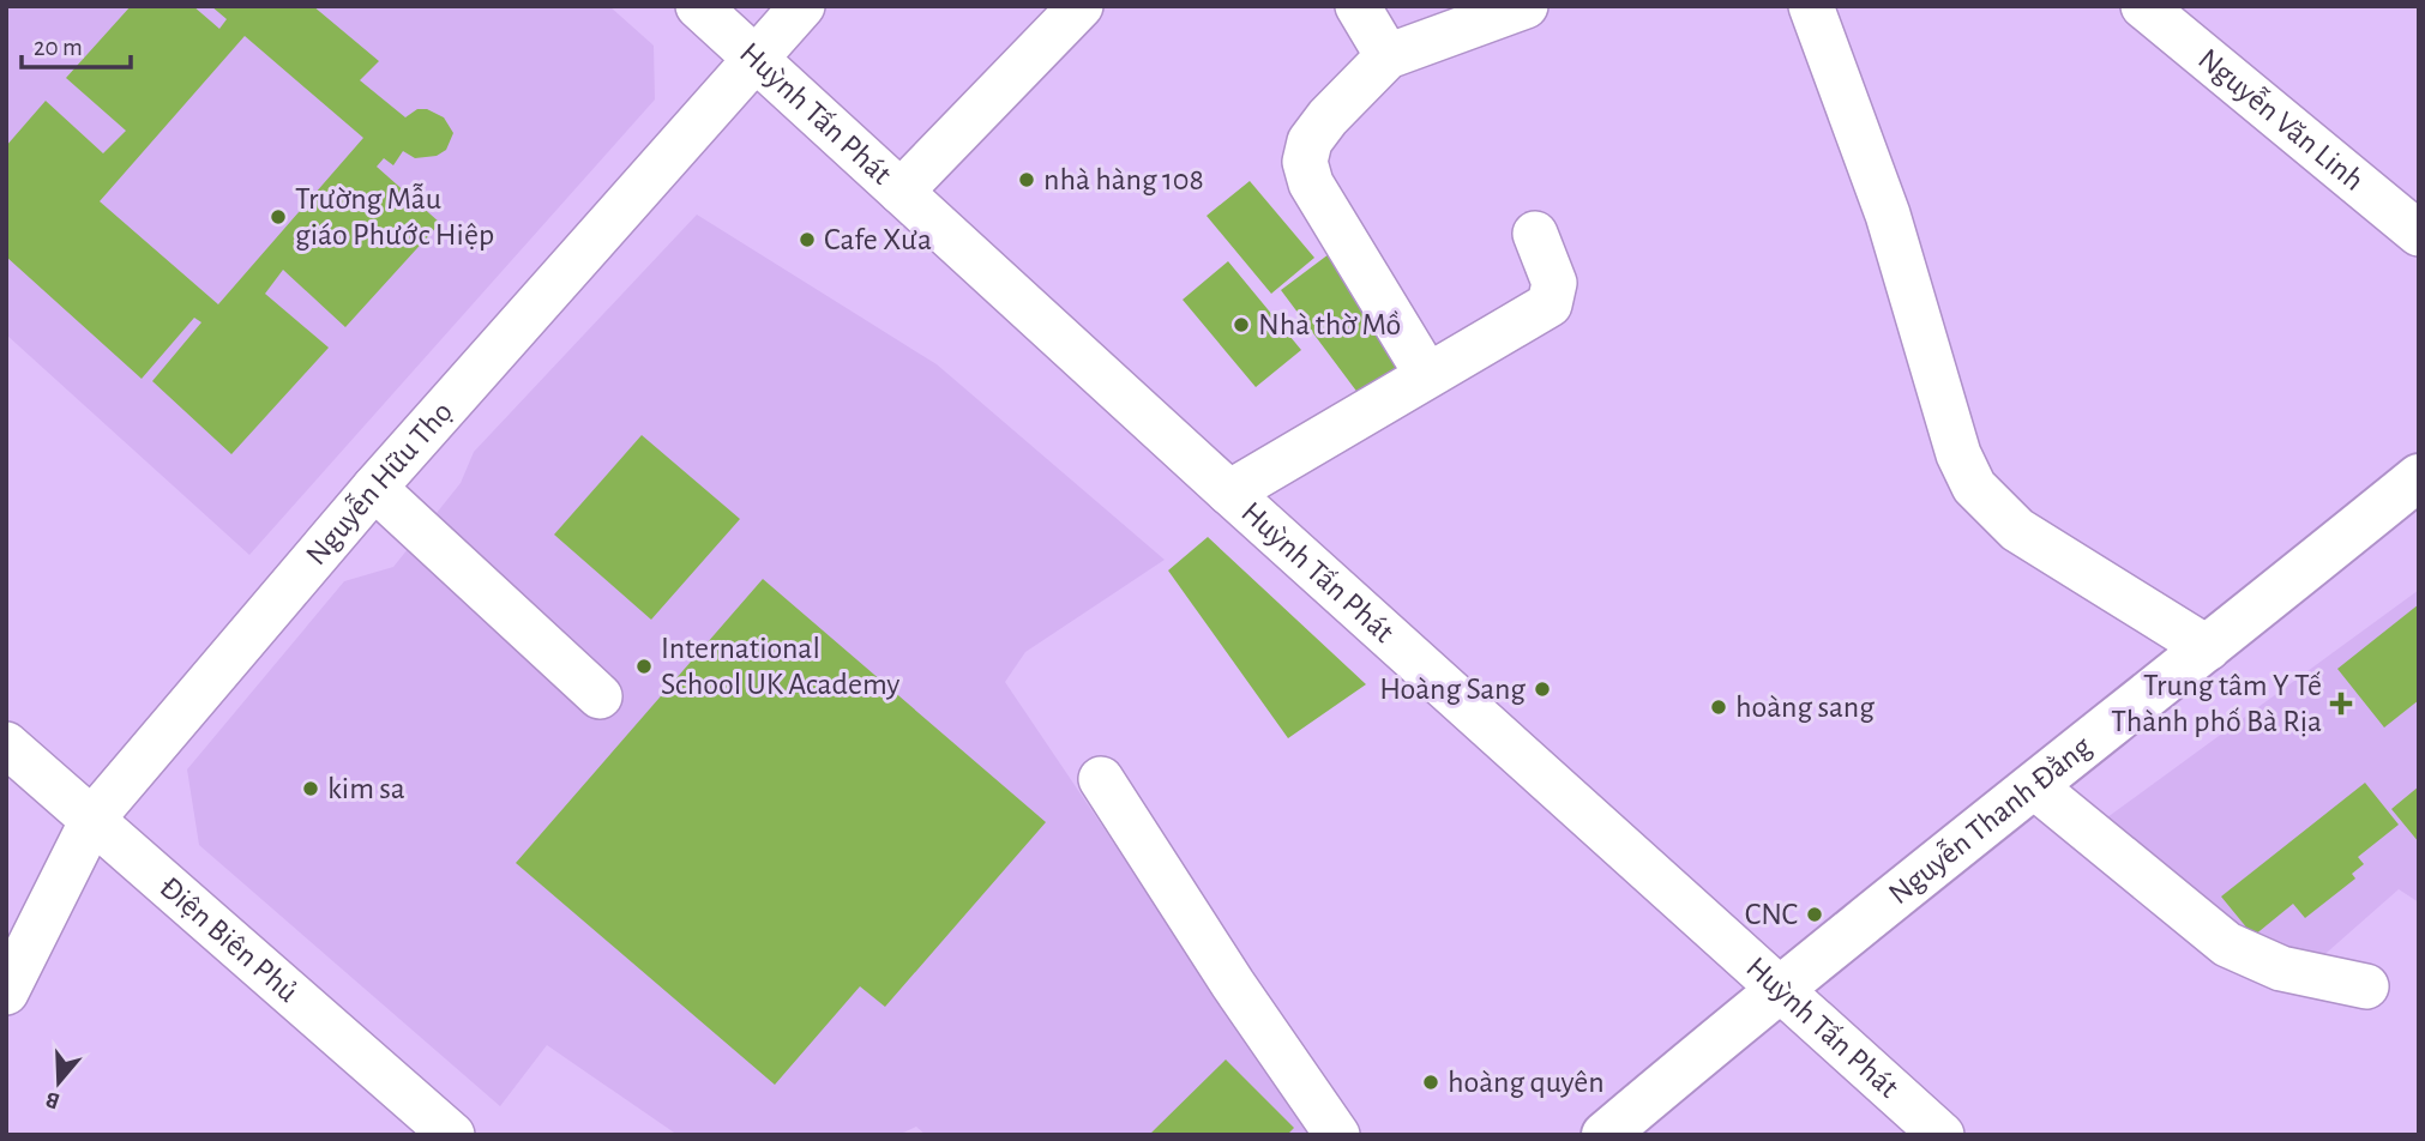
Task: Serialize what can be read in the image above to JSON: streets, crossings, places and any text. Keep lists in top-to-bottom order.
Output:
{
  "streets": {
    "main road": ["Nguyễn Thanh Đằng"],
    "street": [
      "Huỳnh Tấn Phát",
      "Nguyễn Văn Linh",
      "Nguyễn Hữu Thọ",
      "Điện Biên Phủ"
    ]
  },
  "crossings": [
    ["Huỳnh Tấn Phát", "Nguyễn Hữu Thọ"],
    ["Huỳnh Tấn Phát", "Nguyễn Thanh Đằng"],
    ["Nguyễn Hữu Thọ", "Điện Biên Phủ"]
  ],
  "places": {
    "other": [
      "nhà hàng 108",
      "Trường Mẫu giáo Phước Hiệp",
      "Cafe Xưa",
      "Nhà thờ Mồ",
      "International School UK Academy",
      "Hoàng Sang",
      "hoàng sang",
      "kim sa",
      "CNC",
      "hoàng quyên"
    ],
    "health": ["Trung tâm Y Tế Thành phố Bà Rịa"]
  },
  "scale_bar": "20 m",
  "north": "bottom"
}
